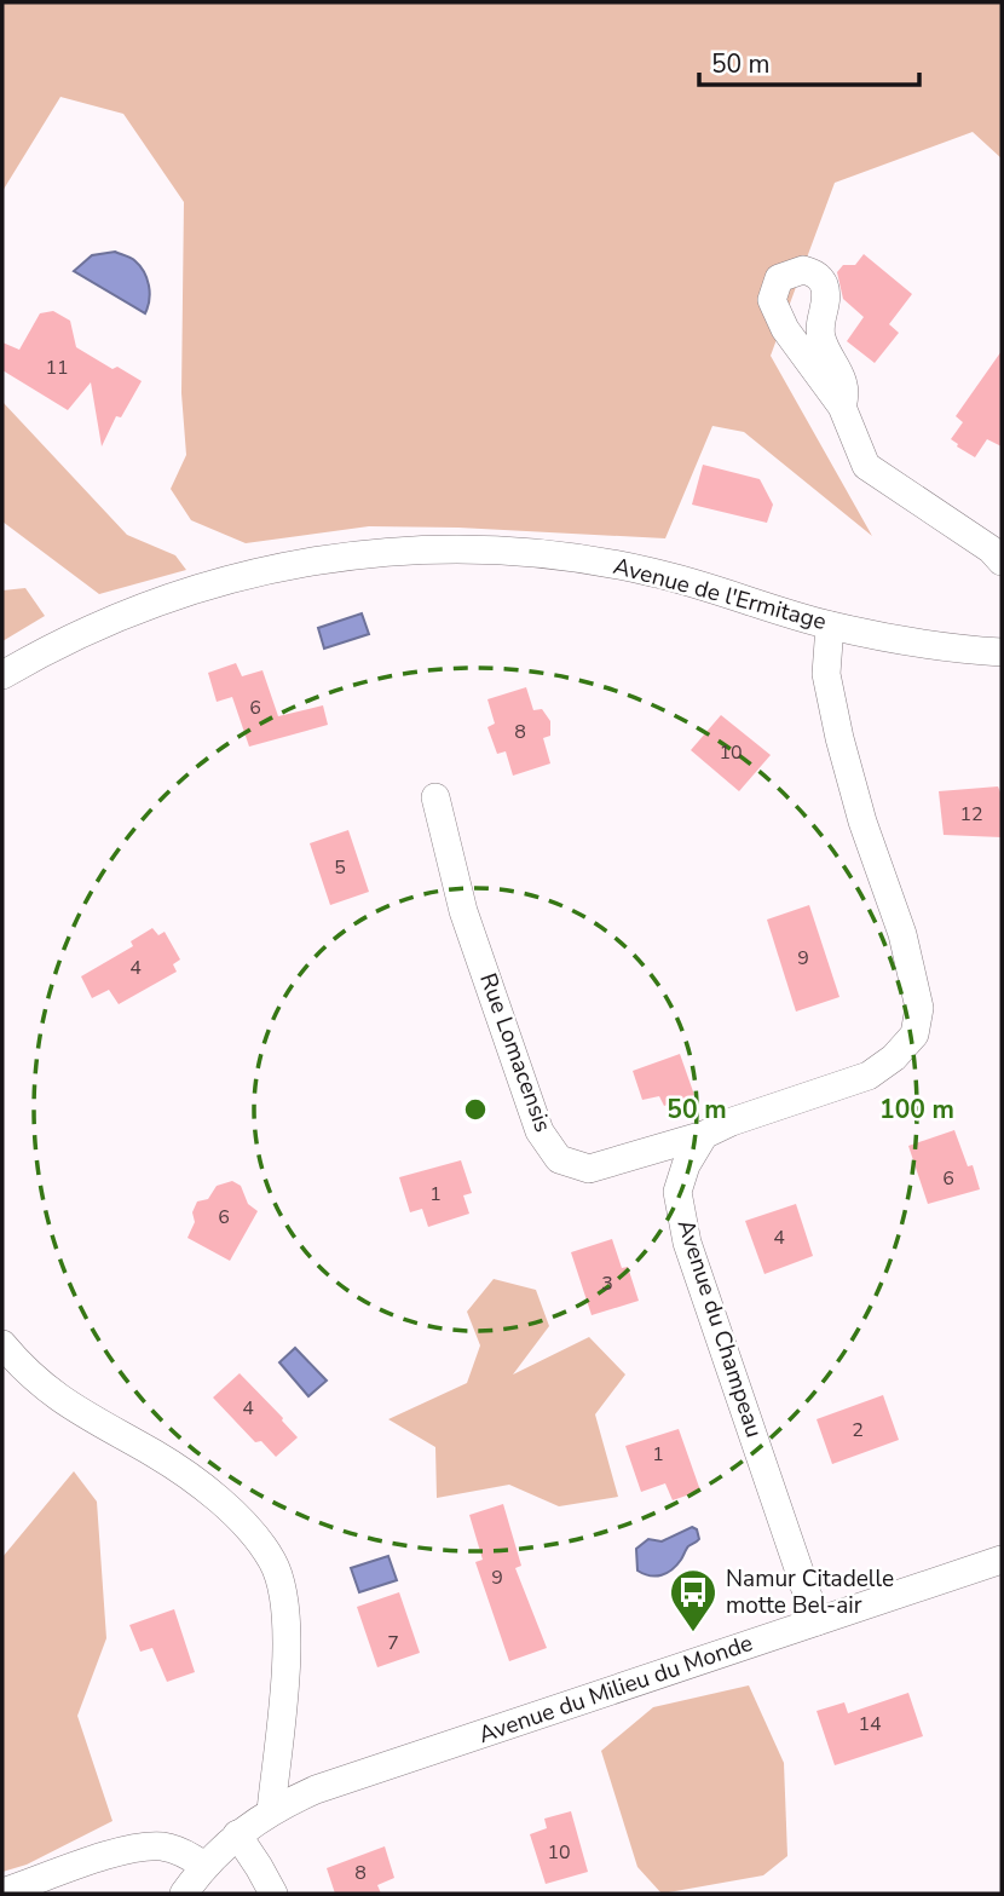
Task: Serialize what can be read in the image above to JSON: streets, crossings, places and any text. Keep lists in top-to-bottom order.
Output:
{
  "streets": {
    "street": [
      "Avenue de l'Ermitage",
      "Rue Lomacensis",
      "Avenue du Champeau",
      "Avenue du Milieu du Monde"
    ]
  },
  "crossings": [
    ["Rue Lomacensis", "Avenue du Champeau"],
    ["Avenue du Champeau", "Avenue du Milieu du Monde"]
  ],
  "places": {
    "bus stop": ["Namur Citadelle motte Bel-air"]
  },
  "house_numbers": [
    "11",
    "6",
    "8",
    "10",
    "12",
    "5",
    "9",
    "4",
    "6",
    "1",
    "6",
    "4",
    "3",
    "4",
    "2",
    "1",
    "9",
    "7",
    "14",
    "10",
    "8"
  ],
  "scale_bar": "50 m",
  "rings": ["50 m", "100 m"]
}
